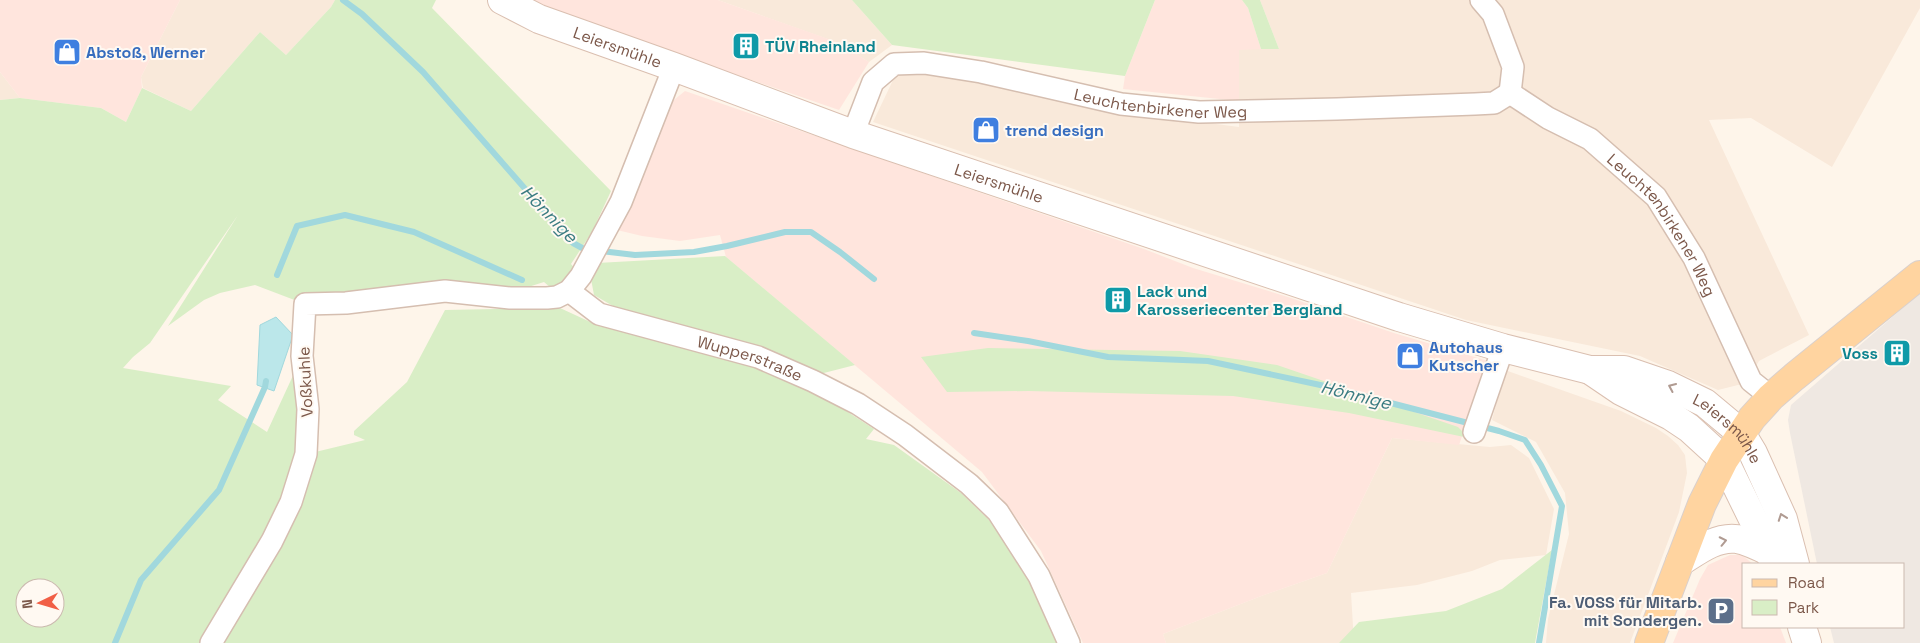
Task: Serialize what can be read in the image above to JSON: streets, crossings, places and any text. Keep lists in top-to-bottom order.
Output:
{
  "streets": {
    "main road": ["Leiersmühle"],
    "street": ["Leuchtenbirkener Weg", "Wupperstraße", "Voßkuhle"]
  },
  "crossings": [
    ["Leiersmühle", "Leuchtenbirkener Weg"],
    ["Wupperstraße", "Voßkuhle"]
  ],
  "water": ["Hönnige"],
  "places": {
    "building": ["TÜV Rheinland", "Lack und Karosseriecenter Bergland", "Voss"],
    "shop": ["Abstoß, Werner", "trend design", "Autohaus Kutscher"],
    "parking": ["Fa. VOSS für Mitarb. mit Sondergen."]
  },
  "legend": ["Road", "Park"],
  "north": "left"
}
